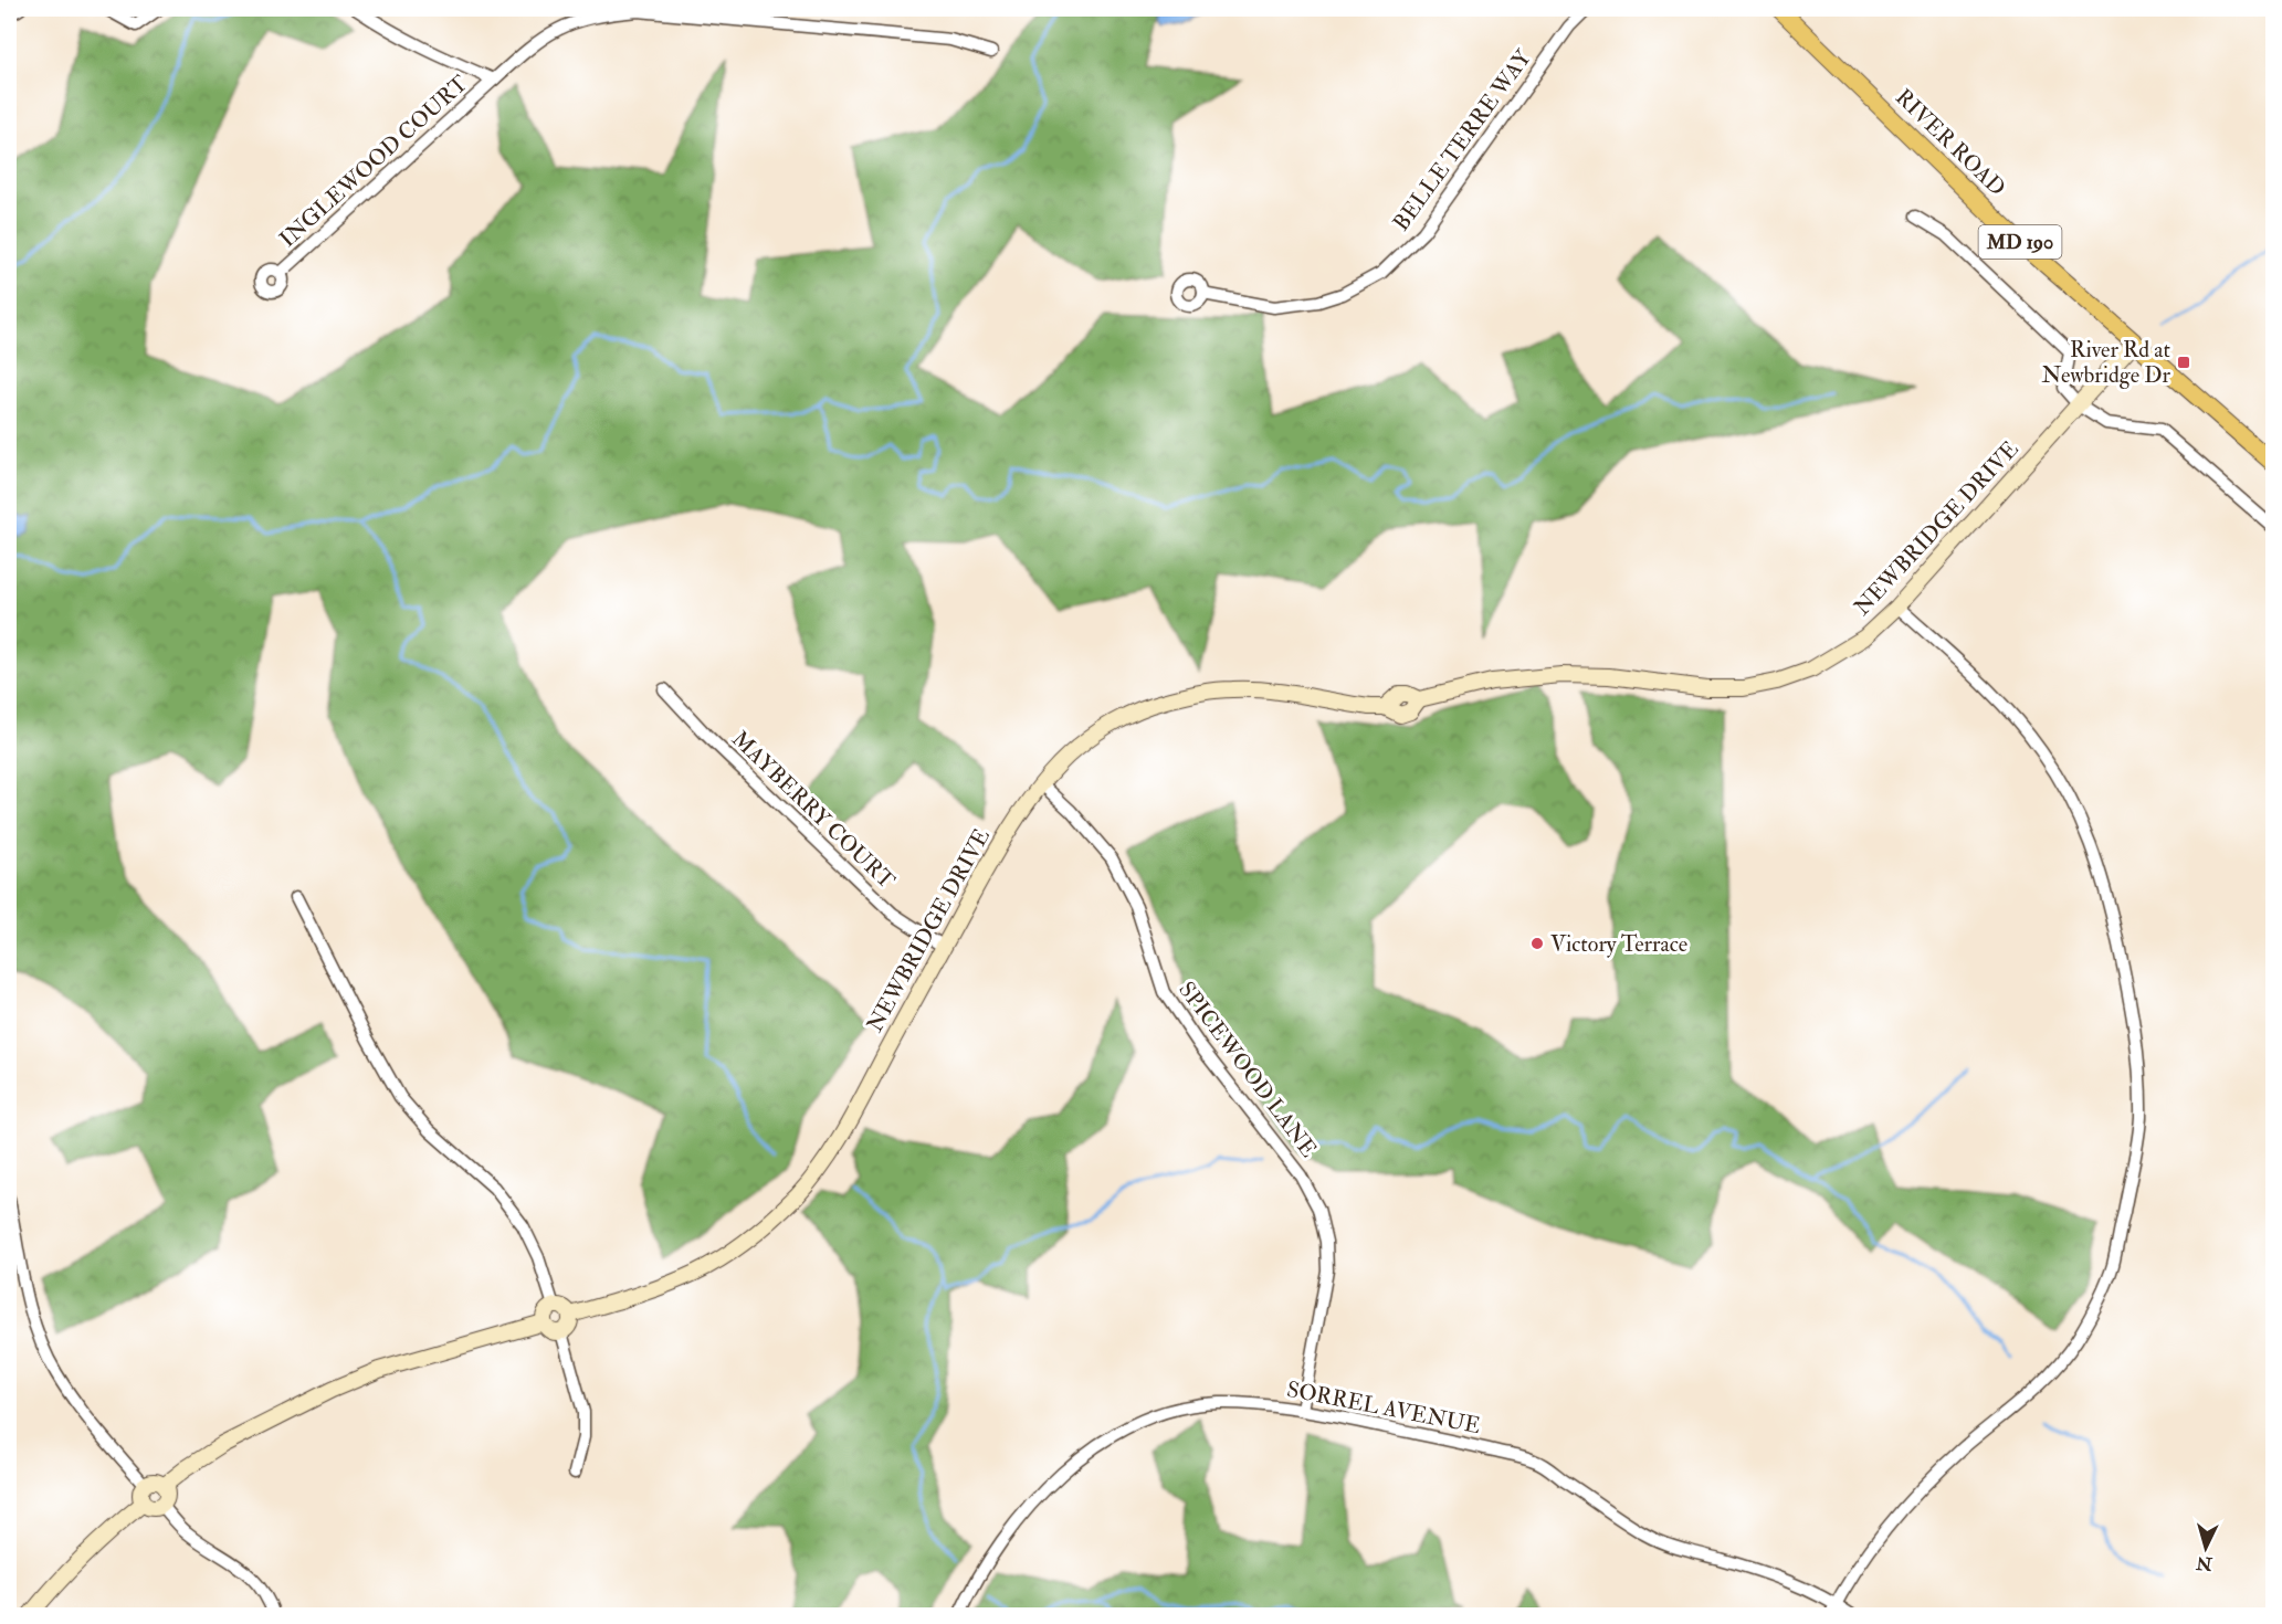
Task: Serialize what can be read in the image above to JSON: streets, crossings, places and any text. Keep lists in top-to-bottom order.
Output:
{
  "streets": {
    "main road": ["RIVER ROAD", "MD 190"],
    "street": [
      "BELLE TERRE WAY",
      "INGLEWOOD COURT",
      "NEWBRIDGE DRIVE",
      "MAYBERRY COURT",
      "SPICEWOOD LANE",
      "SORREL AVENUE"
    ]
  },
  "crossings": [
    ["RIVER ROAD", "NEWBRIDGE DRIVE"],
    ["NEWBRIDGE DRIVE", "MAYBERRY COURT"],
    ["NEWBRIDGE DRIVE", "SPICEWOOD LANE"],
    ["SPICEWOOD LANE", "SORREL AVENUE"]
  ],
  "places": {
    "transit": ["River Rd at Newbridge Dr"],
    "other": ["Victory Terrace"]
  },
  "north": "bottom"
}
